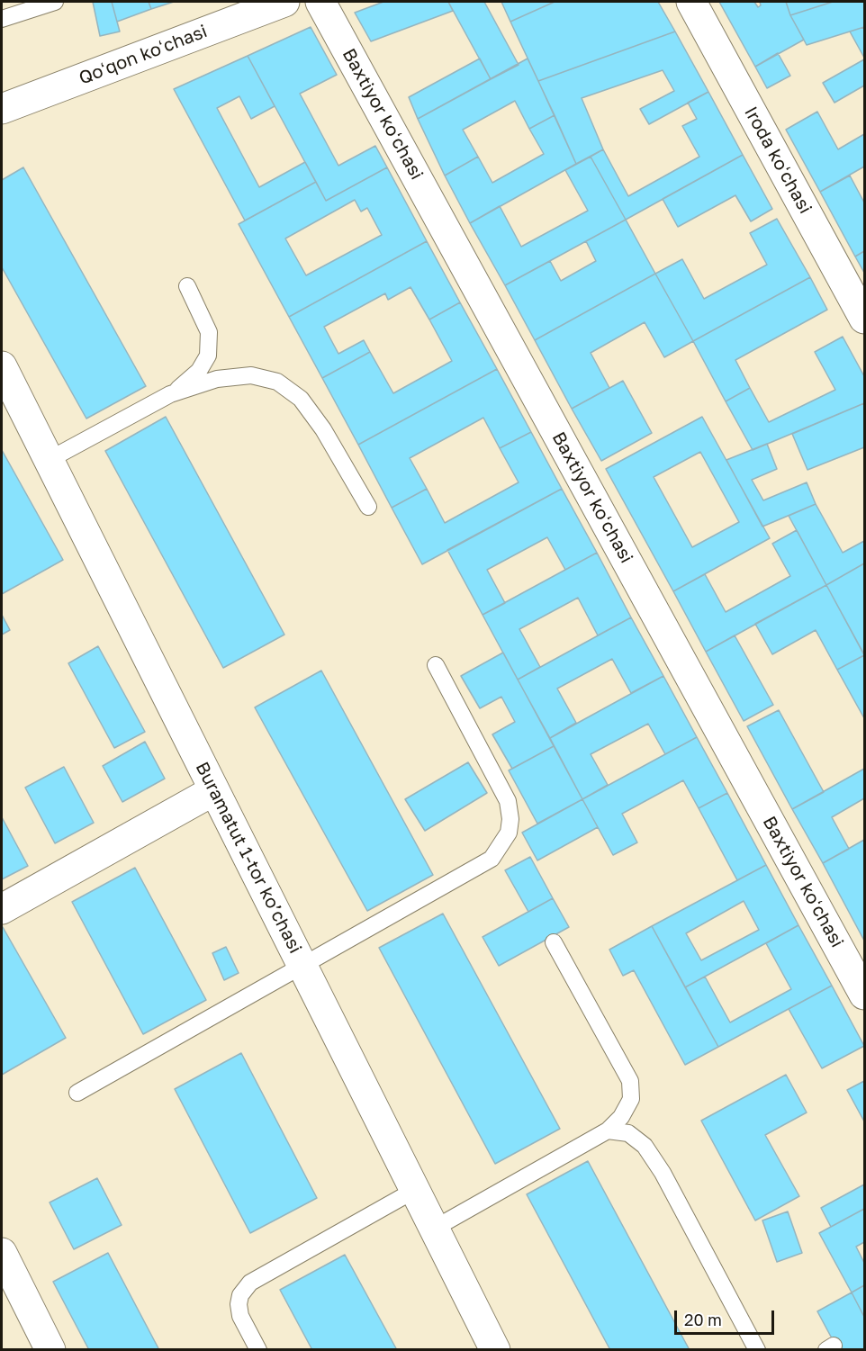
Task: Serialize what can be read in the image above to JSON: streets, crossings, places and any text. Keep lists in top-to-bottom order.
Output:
{
  "streets": {
    "street": [
      "Qoʻqon koʻchasi",
      "Baxtiyor koʻchasi",
      "Iroda koʻchasi",
      "Buramatut 1-tor koʼchasi"
    ]
  },
  "scale_bar": "20 m"
}
